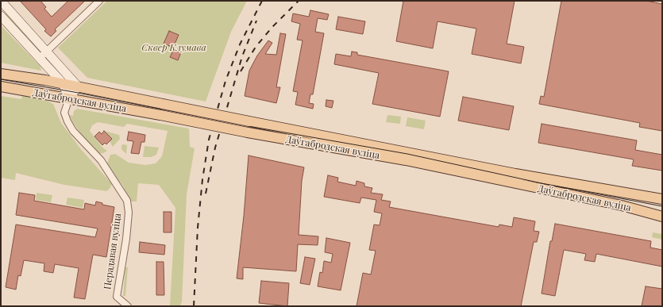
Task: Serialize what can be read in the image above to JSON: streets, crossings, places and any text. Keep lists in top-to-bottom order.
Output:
{
  "streets": {
    "main road": ["Даўгабродская вуліца", "Перадавая вуліца"]
  },
  "crossings": [
    ["Даўгабродская вуліца", "Перадавая вуліца"]
  ],
  "parks": ["Сквер Клумава"]
}
